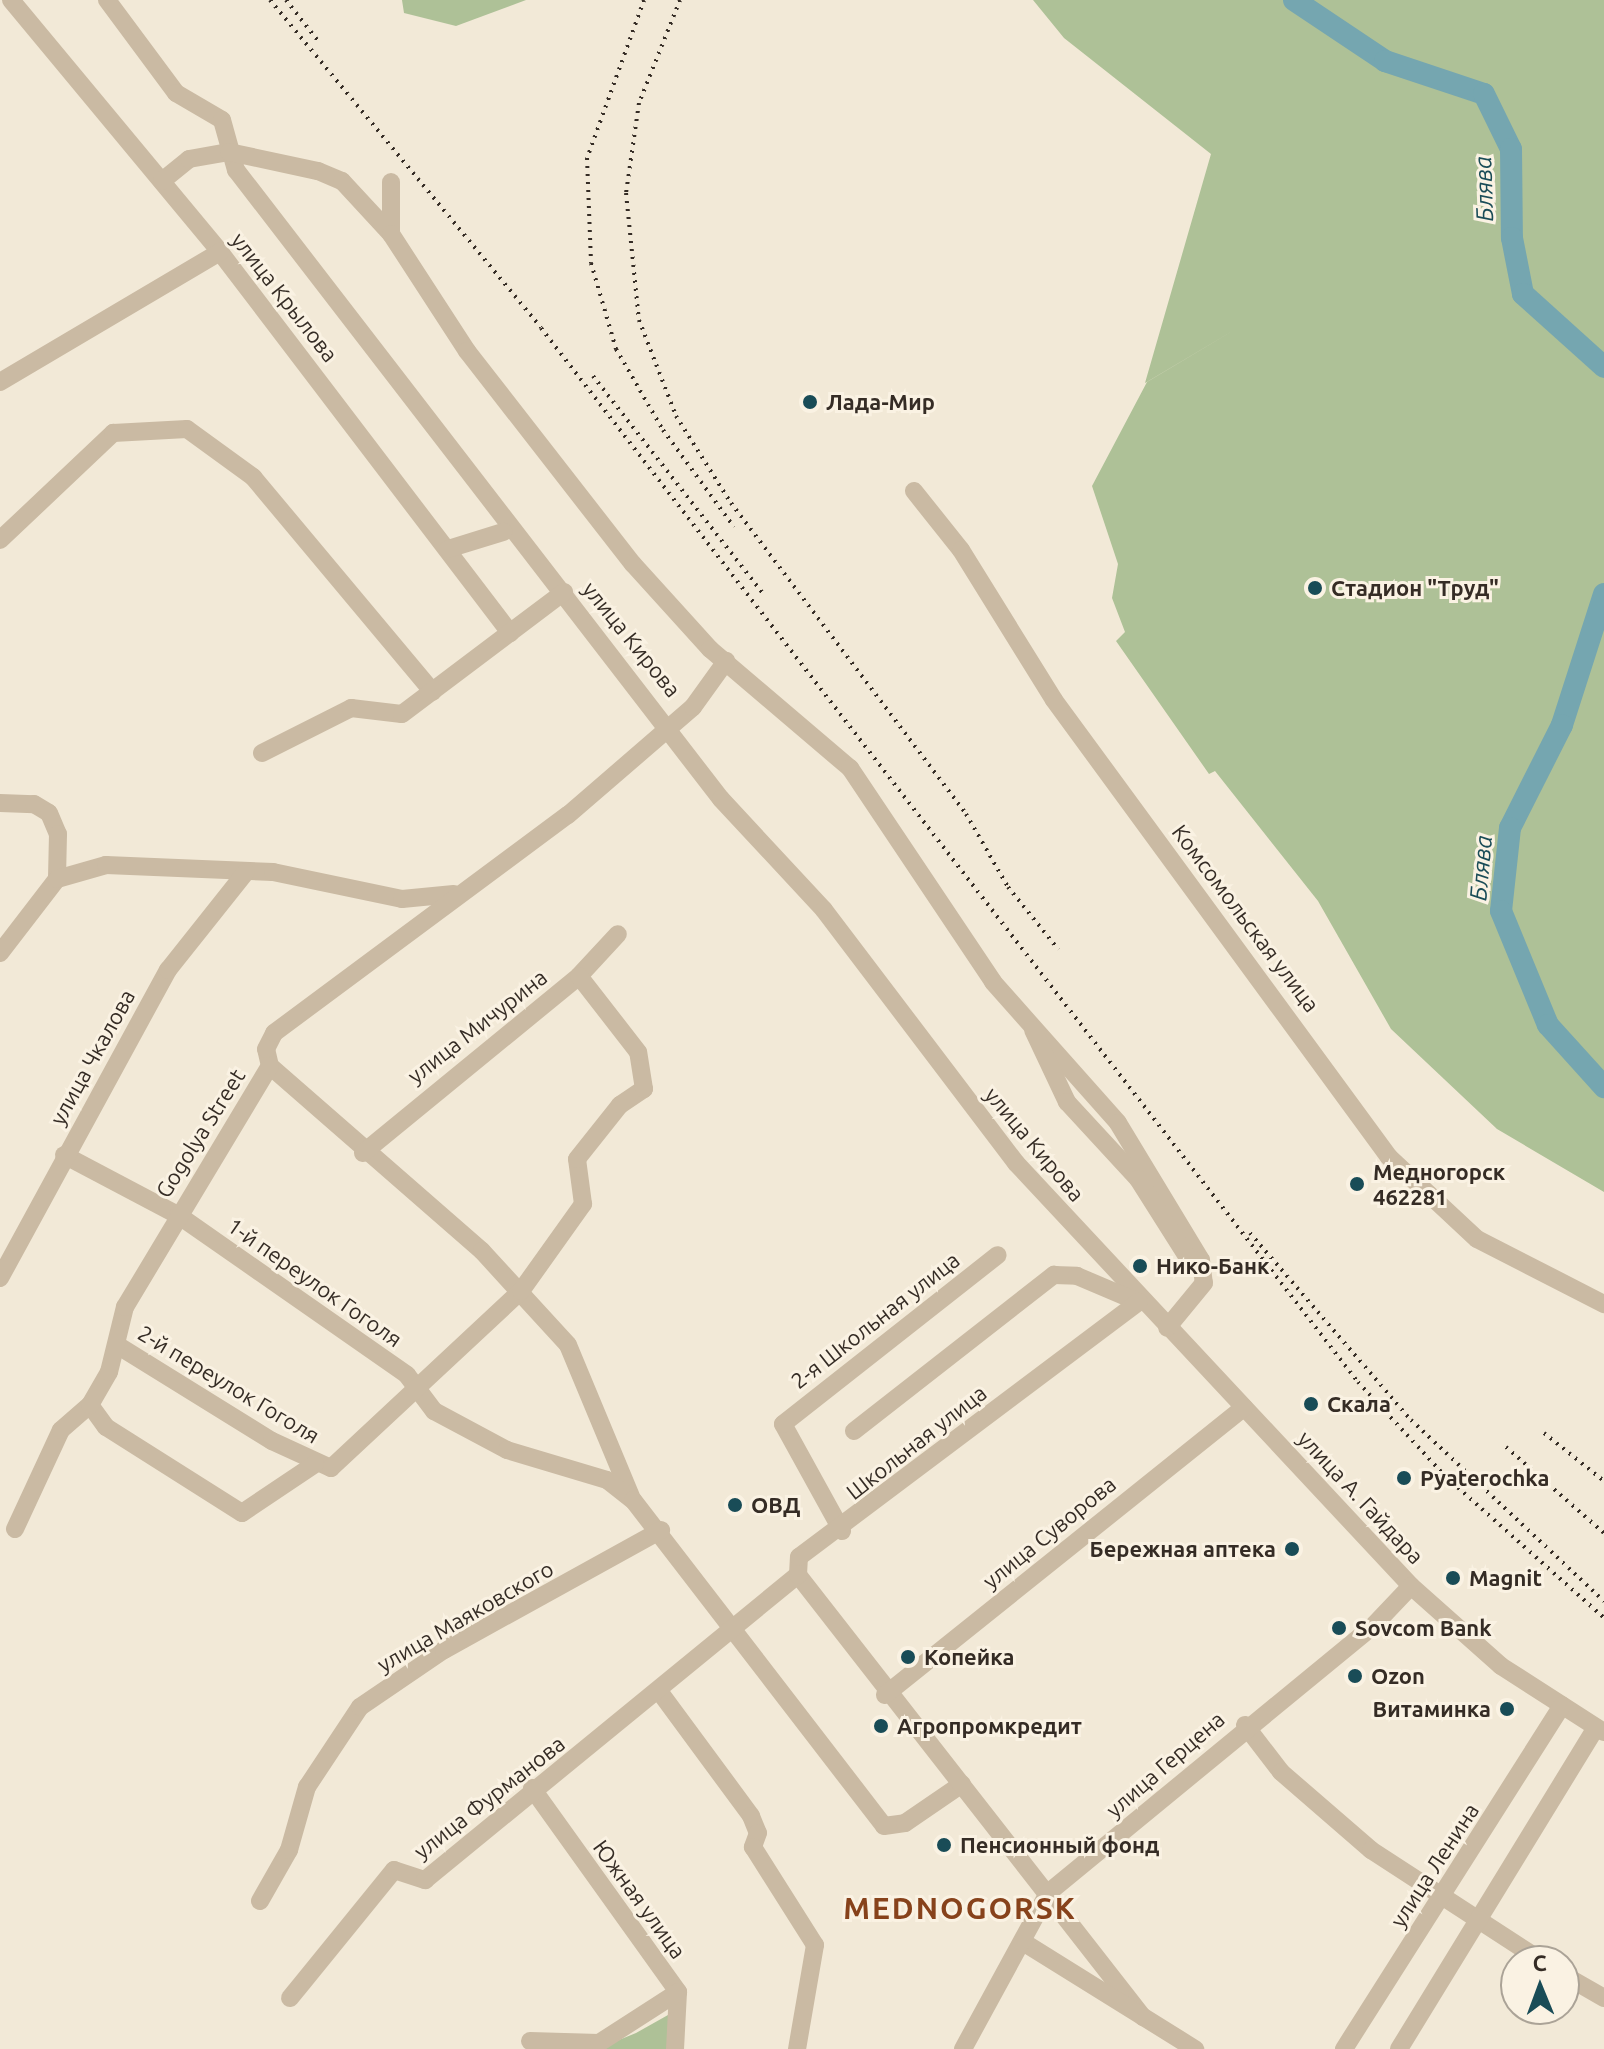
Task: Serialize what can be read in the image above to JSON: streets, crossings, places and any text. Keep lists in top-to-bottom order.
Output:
{
  "streets": {
    "street": [
      "улица Крылова",
      "улица Кирова",
      "Комсомольская улица",
      "улица Мичурина",
      "улица Чкалова",
      "Gogolya Street",
      "1-й переулок Гоголя",
      "2-я Школьная улица",
      "2-й переулок Гоголя",
      "Школьная улица",
      "улица А. Гайдара",
      "улица Суворова",
      "улица Маяковского",
      "улица Герцена",
      "улица Фурманова",
      "улица Ленина",
      "Южная улица"
    ]
  },
  "crossings": [
    ["улица Кирова", "Gogolya Street"],
    ["улица Кирова", "Школьная улица"],
    ["улица Кирова", "улица А. Гайдара"],
    ["улица Чкалова", "1-й переулок Гоголя"],
    ["Gogolya Street", "1-й переулок Гоголя"],
    ["Gogolya Street", "2-й переулок Гоголя"],
    ["2-я Школьная улица", "Школьная улица"],
    ["Школьная улица", "улица А. Гайдара"],
    ["Школьная улица", "улица Фурманова"],
    ["улица А. Гайдара", "улица Суворова"],
    ["улица А. Гайдара", "улица Герцена"],
    ["улица А. Гайдара", "улица Ленина"],
    ["улица Фурманова", "Южная улица"]
  ],
  "districts": ["MEDNOGORSK"],
  "water": ["Блява"],
  "places": [
    "Лада-Мир",
    "Стадион \"Труд\"",
    "Медногорск 462281",
    "Нико-Банк",
    "Скала",
    "Pyaterochka",
    "ОВД",
    "Бережная аптека",
    "Magnit",
    "Sovcom Bank",
    "Копейка",
    "Ozon",
    "Витаминка",
    "Агропромкредит",
    "Пенсионный фонд"
  ],
  "north": "top"
}
